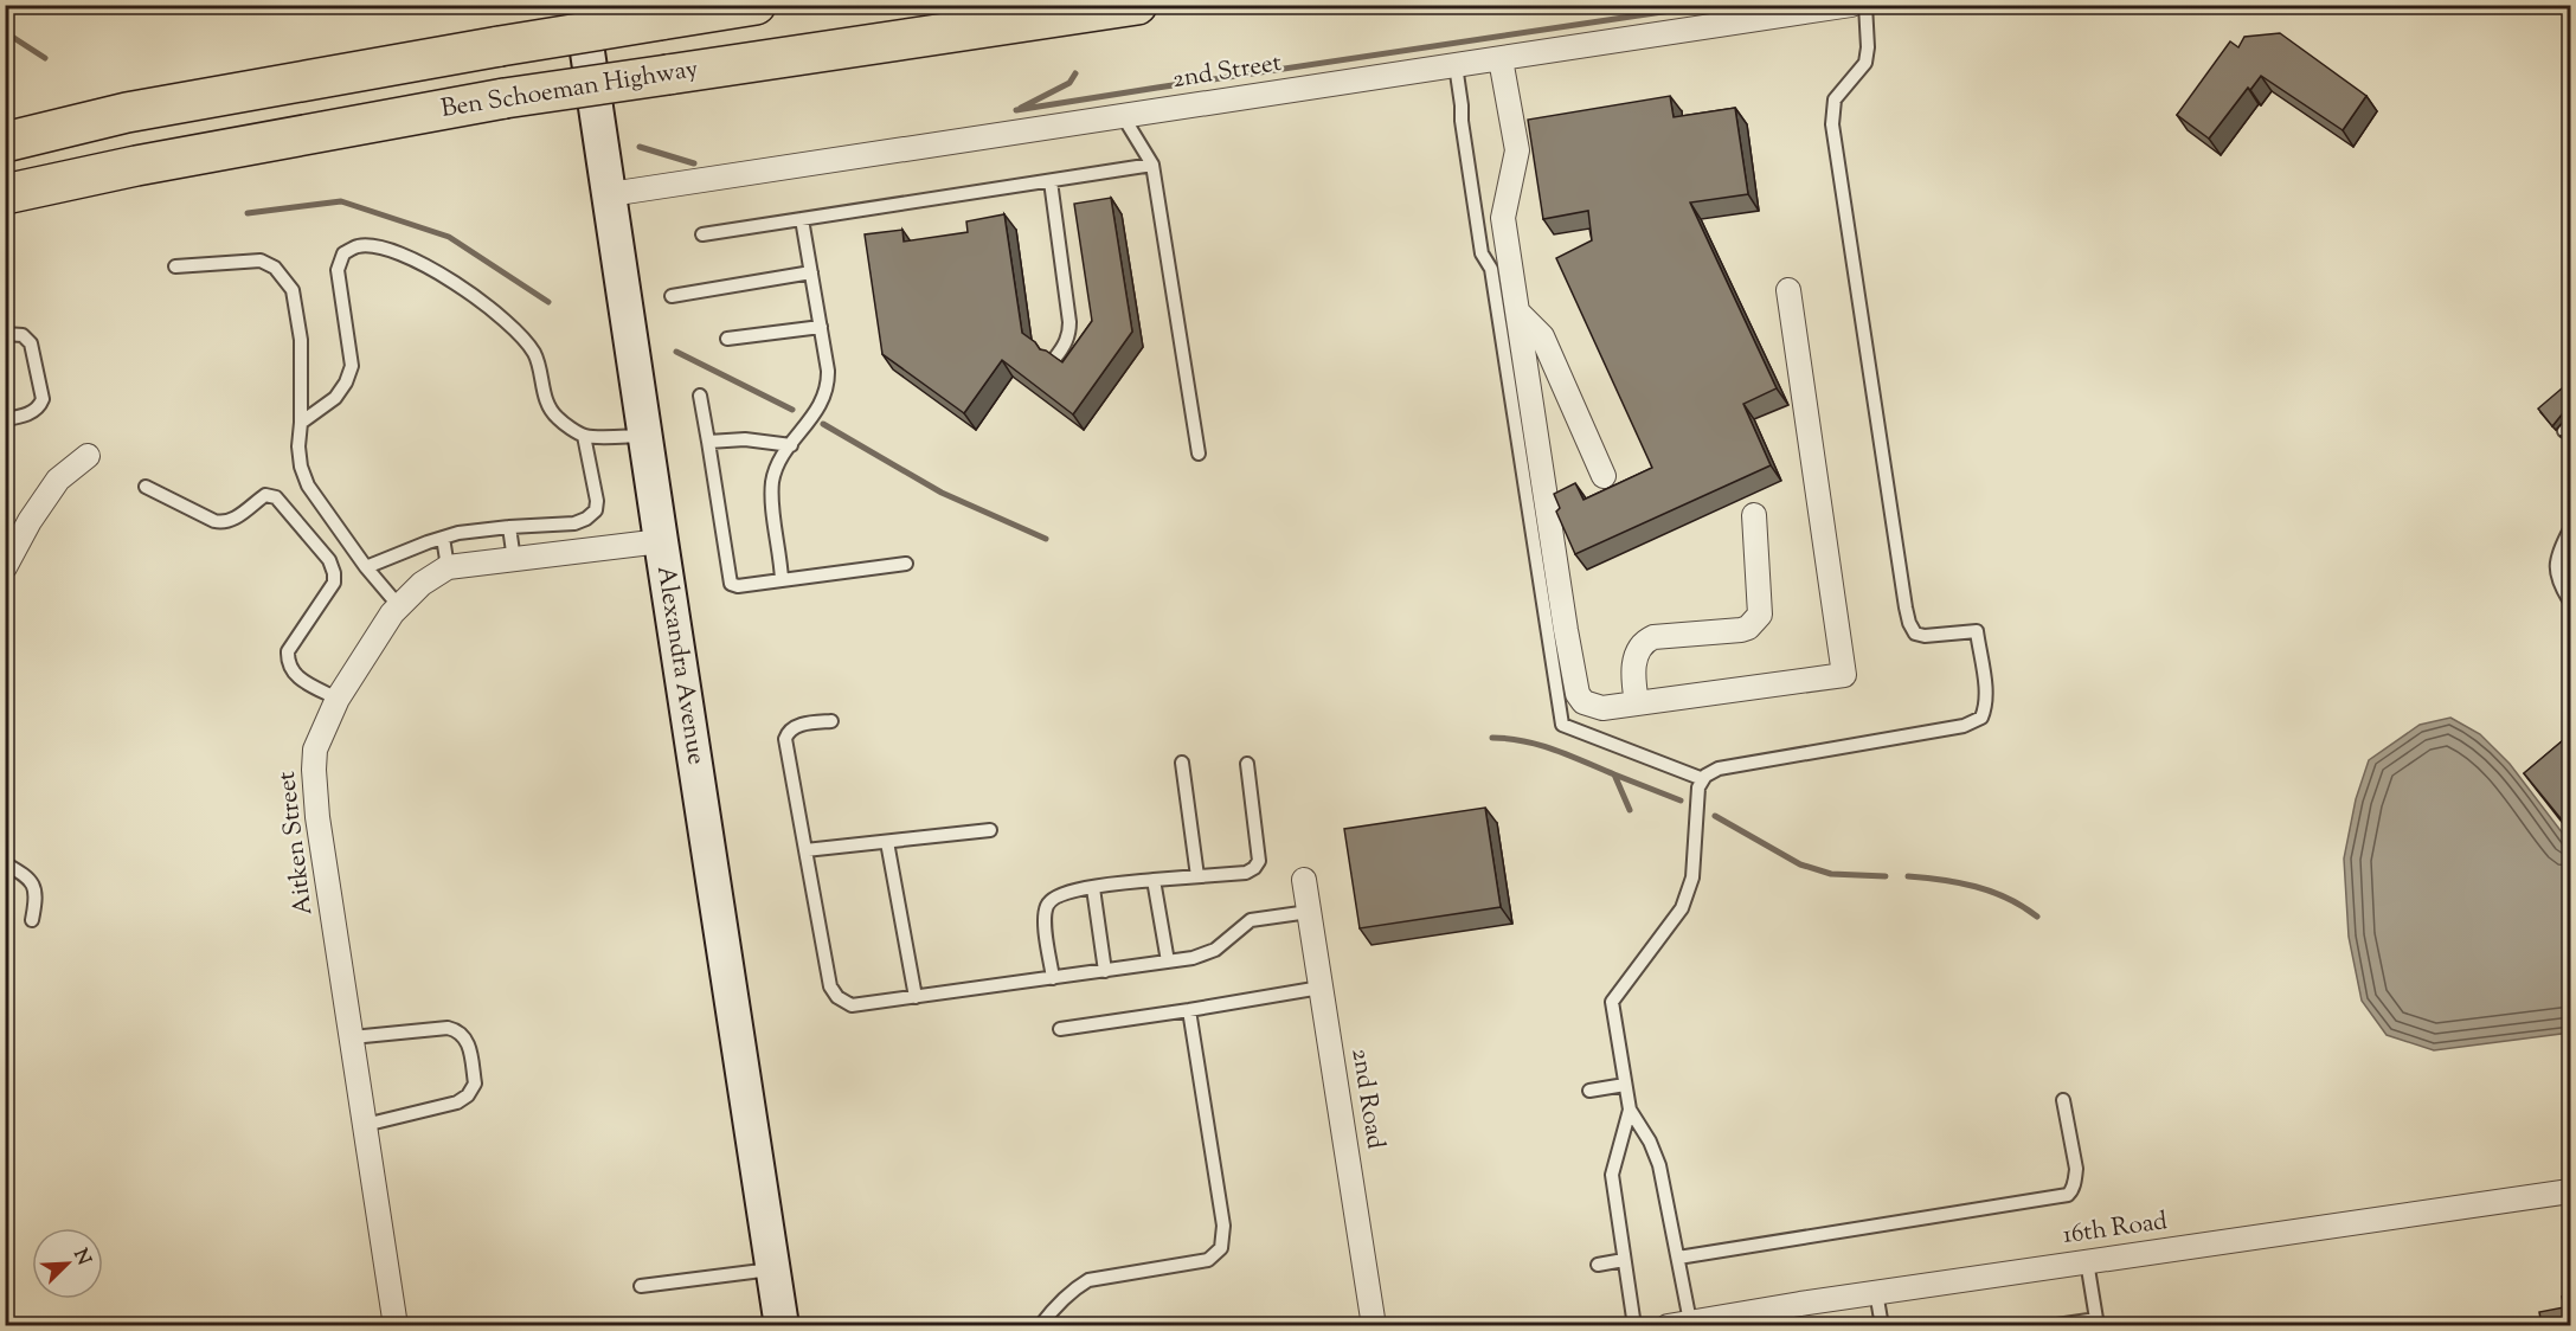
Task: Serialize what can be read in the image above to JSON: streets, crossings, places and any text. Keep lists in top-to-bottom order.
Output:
{
  "streets": {
    "highway": ["Ben Schoeman Highway"],
    "main road": ["Alexandra Avenue"],
    "street": [
      "2nd Street",
      "Aitken Street",
      "2nd Road",
      "16th Road"
    ]
  },
  "crossings": [
    ["2nd Street", "Alexandra Avenue"],
    ["Alexandra Avenue", "Aitken Street"]
  ],
  "north": "top right"
}
